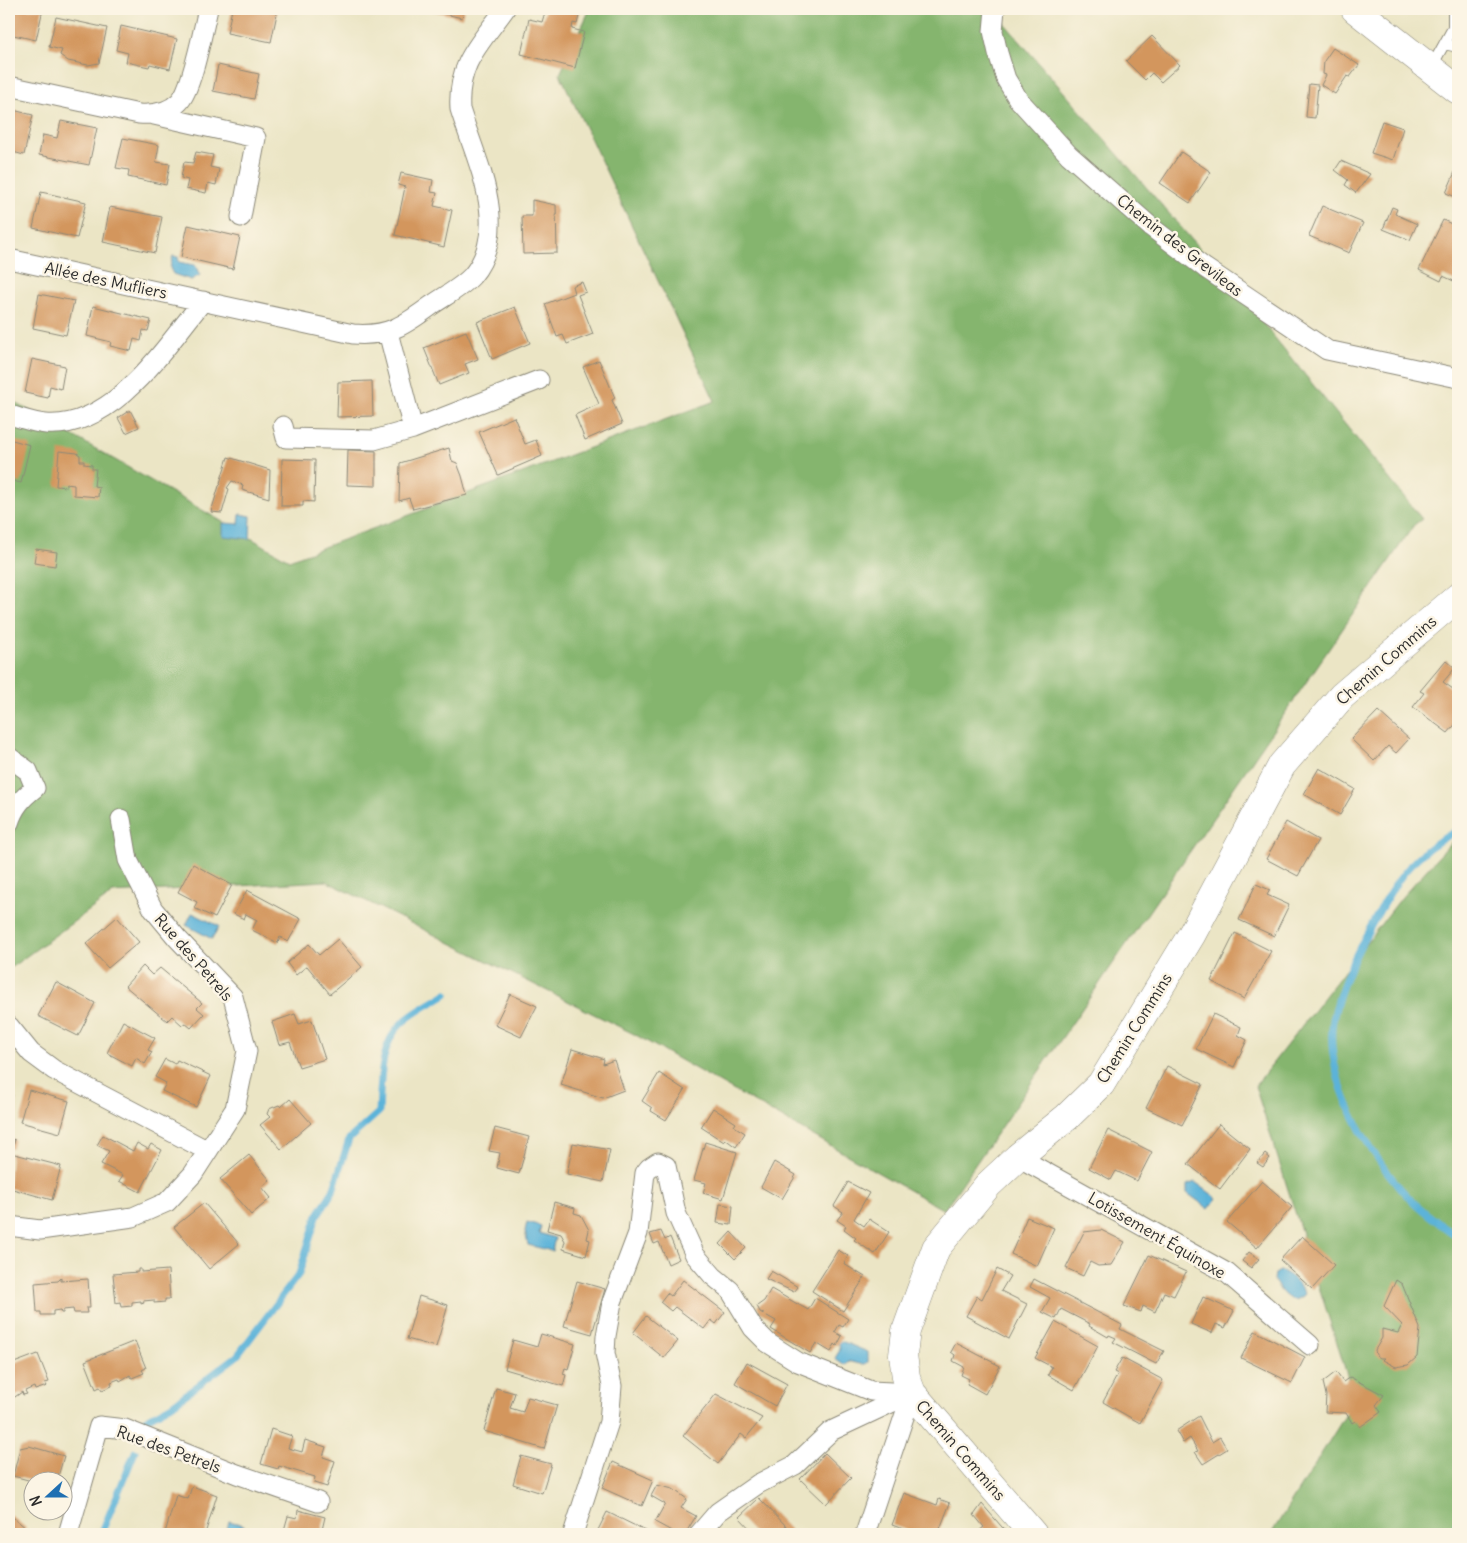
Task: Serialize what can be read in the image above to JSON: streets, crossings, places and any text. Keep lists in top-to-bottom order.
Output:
{
  "streets": {
    "street": [
      "Chemin des Grevileas",
      "Allée des Mufliers",
      "Chemin Commins",
      "Rue des Petrels",
      "Lotissement Équinoxe"
    ]
  },
  "crossings": [
    ["Chemin Commins", "Lotissement Équinoxe"]
  ],
  "north": "left"
}
